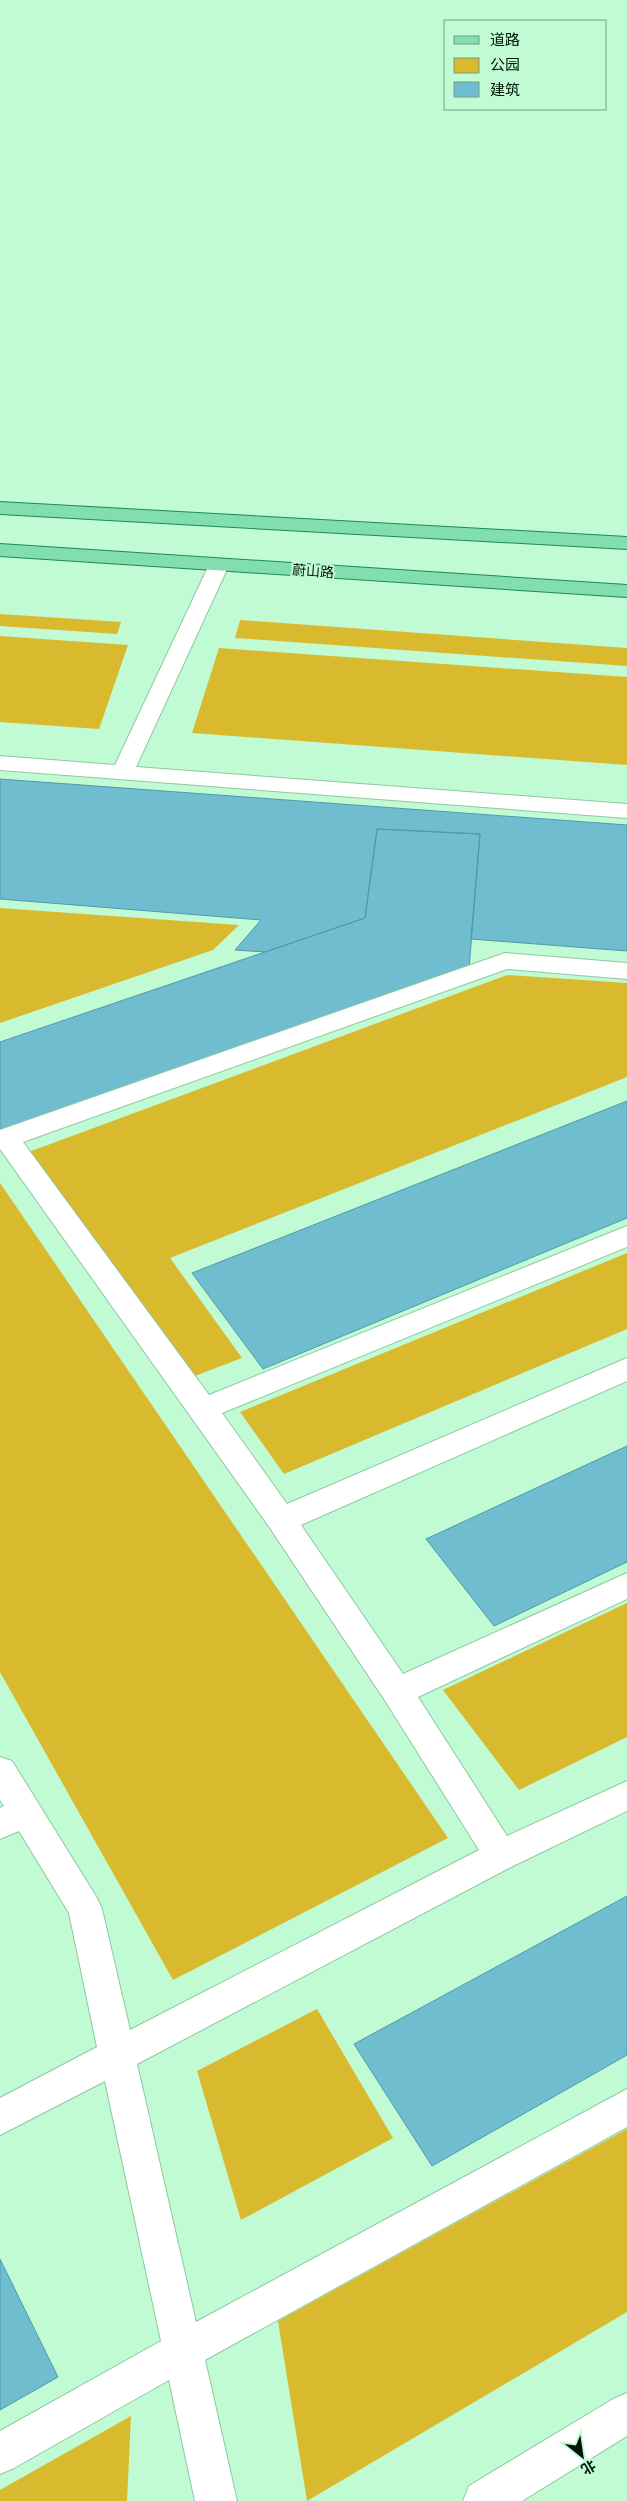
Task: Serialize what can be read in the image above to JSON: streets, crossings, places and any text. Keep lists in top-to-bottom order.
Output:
{
  "streets": {
    "main road": ["蔚山路"]
  },
  "legend": ["道路", "公园", "建筑"],
  "north": "bottom right"
}
